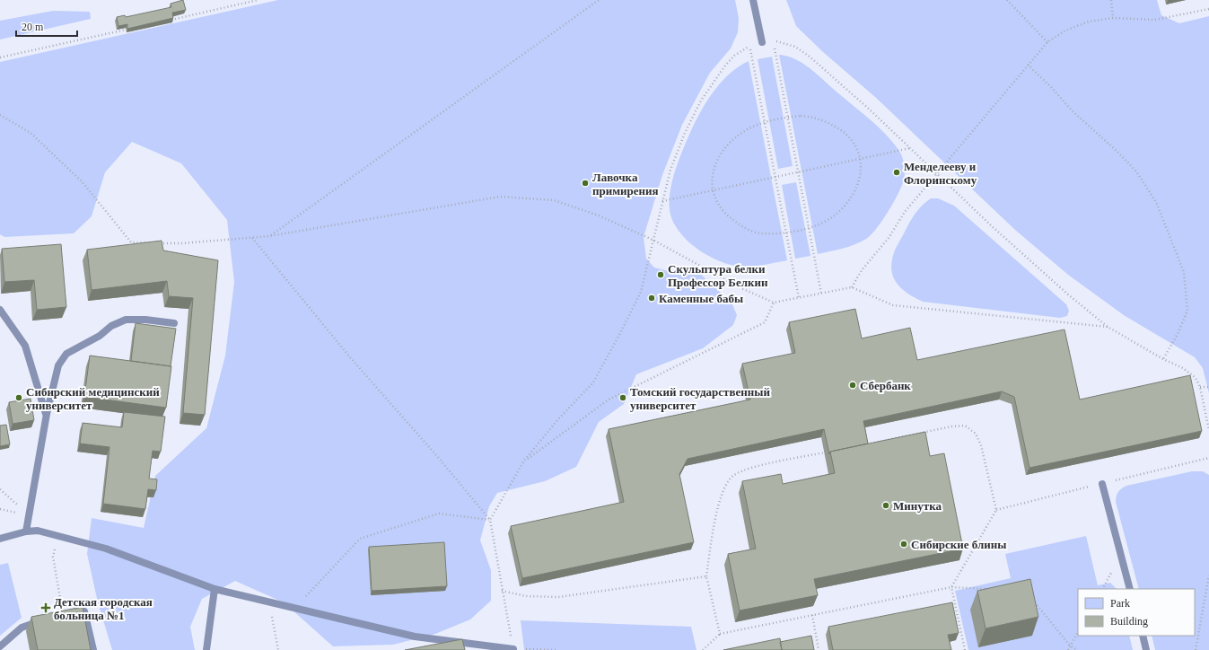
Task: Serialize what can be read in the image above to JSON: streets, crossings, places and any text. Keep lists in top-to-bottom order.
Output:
{
  "places": {
    "other": [
      "Менделееву и Флоринскому",
      "Лавочка примирения",
      "Скульптура белки Профессор Белкин",
      "Каменные бабы",
      "Сбербанк",
      "Сибирский медицинский университет",
      "Томский государственный университет",
      "Минутка",
      "Сибирские блины"
    ],
    "health": ["Детская городская больница №1"]
  },
  "legend": ["Park", "Building"],
  "scale_bar": "20 m"
}
